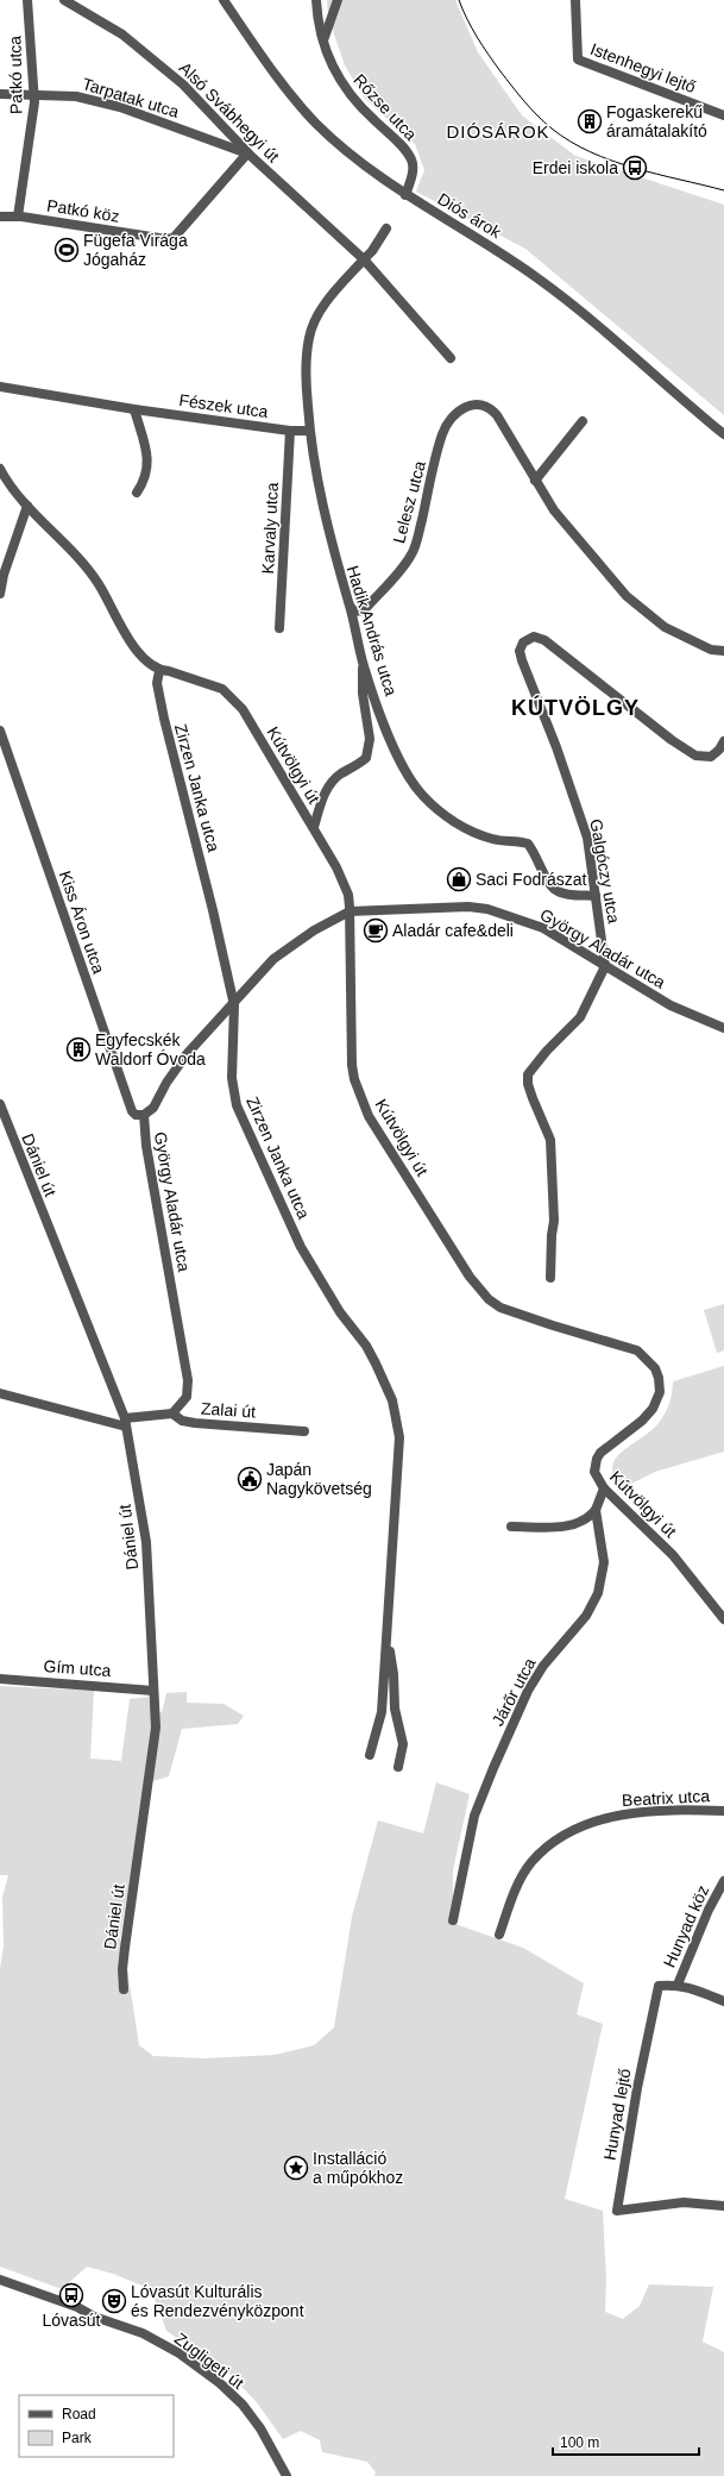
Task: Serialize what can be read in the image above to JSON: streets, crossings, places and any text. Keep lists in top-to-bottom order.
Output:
{
  "streets": {
    "street": [
      "Istenhegyi lejtő",
      "Patkó utca",
      "Tarpatak utca",
      "Rőzse utca",
      "Alsó Svábhegyi út",
      "Patkó köz",
      "Diós árok",
      "Fészek utca",
      "Lelesz utca",
      "Karvaly utca",
      "Hadik András utca",
      "Kútvölgyi út",
      "Zirzen Janka utca",
      "Galgóczy utca",
      "Kiss Áron utca",
      "György Aladár utca",
      "Dániel út",
      "Zalai út",
      "Gím utca",
      "Járőr utca",
      "Beatrix utca",
      "Hunyad köz",
      "Hunyad lejtő",
      "Zugligeti út"
    ]
  },
  "crossings": [
    ["Patkó utca", "Tarpatak utca"],
    ["Patkó utca", "Patkó köz"],
    ["Tarpatak utca", "Alsó Svábhegyi út"],
    ["Tarpatak utca", "Patkó köz"],
    ["Rőzse utca", "Diós árok"],
    ["Alsó Svábhegyi út", "Patkó köz"],
    ["Alsó Svábhegyi út", "Hadik András utca"],
    ["Fészek utca", "Karvaly utca"],
    ["Fészek utca", "Hadik András utca"],
    ["Lelesz utca", "Hadik András utca"],
    ["Hadik András utca", "Galgóczy utca"],
    ["Kútvölgyi út", "Zirzen Janka utca"],
    ["Kútvölgyi út", "György Aladár utca"],
    ["Zirzen Janka utca", "György Aladár utca"],
    ["Galgóczy utca", "György Aladár utca"],
    ["Kiss Áron utca", "György Aladár utca"],
    ["György Aladár utca", "Zalai út"],
    ["Dániel út", "Zalai út"],
    ["Dániel út", "Gím utca"],
    ["Hunyad köz", "Hunyad lejtő"]
  ],
  "districts": ["DIÓSÁROK", "KÚTVÖLGY"],
  "places": {
    "building": ["Fogaskerekű áramátalakító", "Egyfecskék Waldorf Óvoda"],
    "bus stop": ["Erdei iskola", "Lóvasút"],
    "sports": ["Fügefa Virága Jógaház"],
    "shop": ["Saci Fodrászat"],
    "cafe": ["Aladár cafe&deli"],
    "public building": ["Japán Nagykövetség"],
    "place": ["Installáció a műpókhoz"],
    "theatre": ["Lóvasút Kulturális és Rendezvényközpont"]
  },
  "legend": ["Road", "Park"],
  "scale_bar": "100 m"
}
